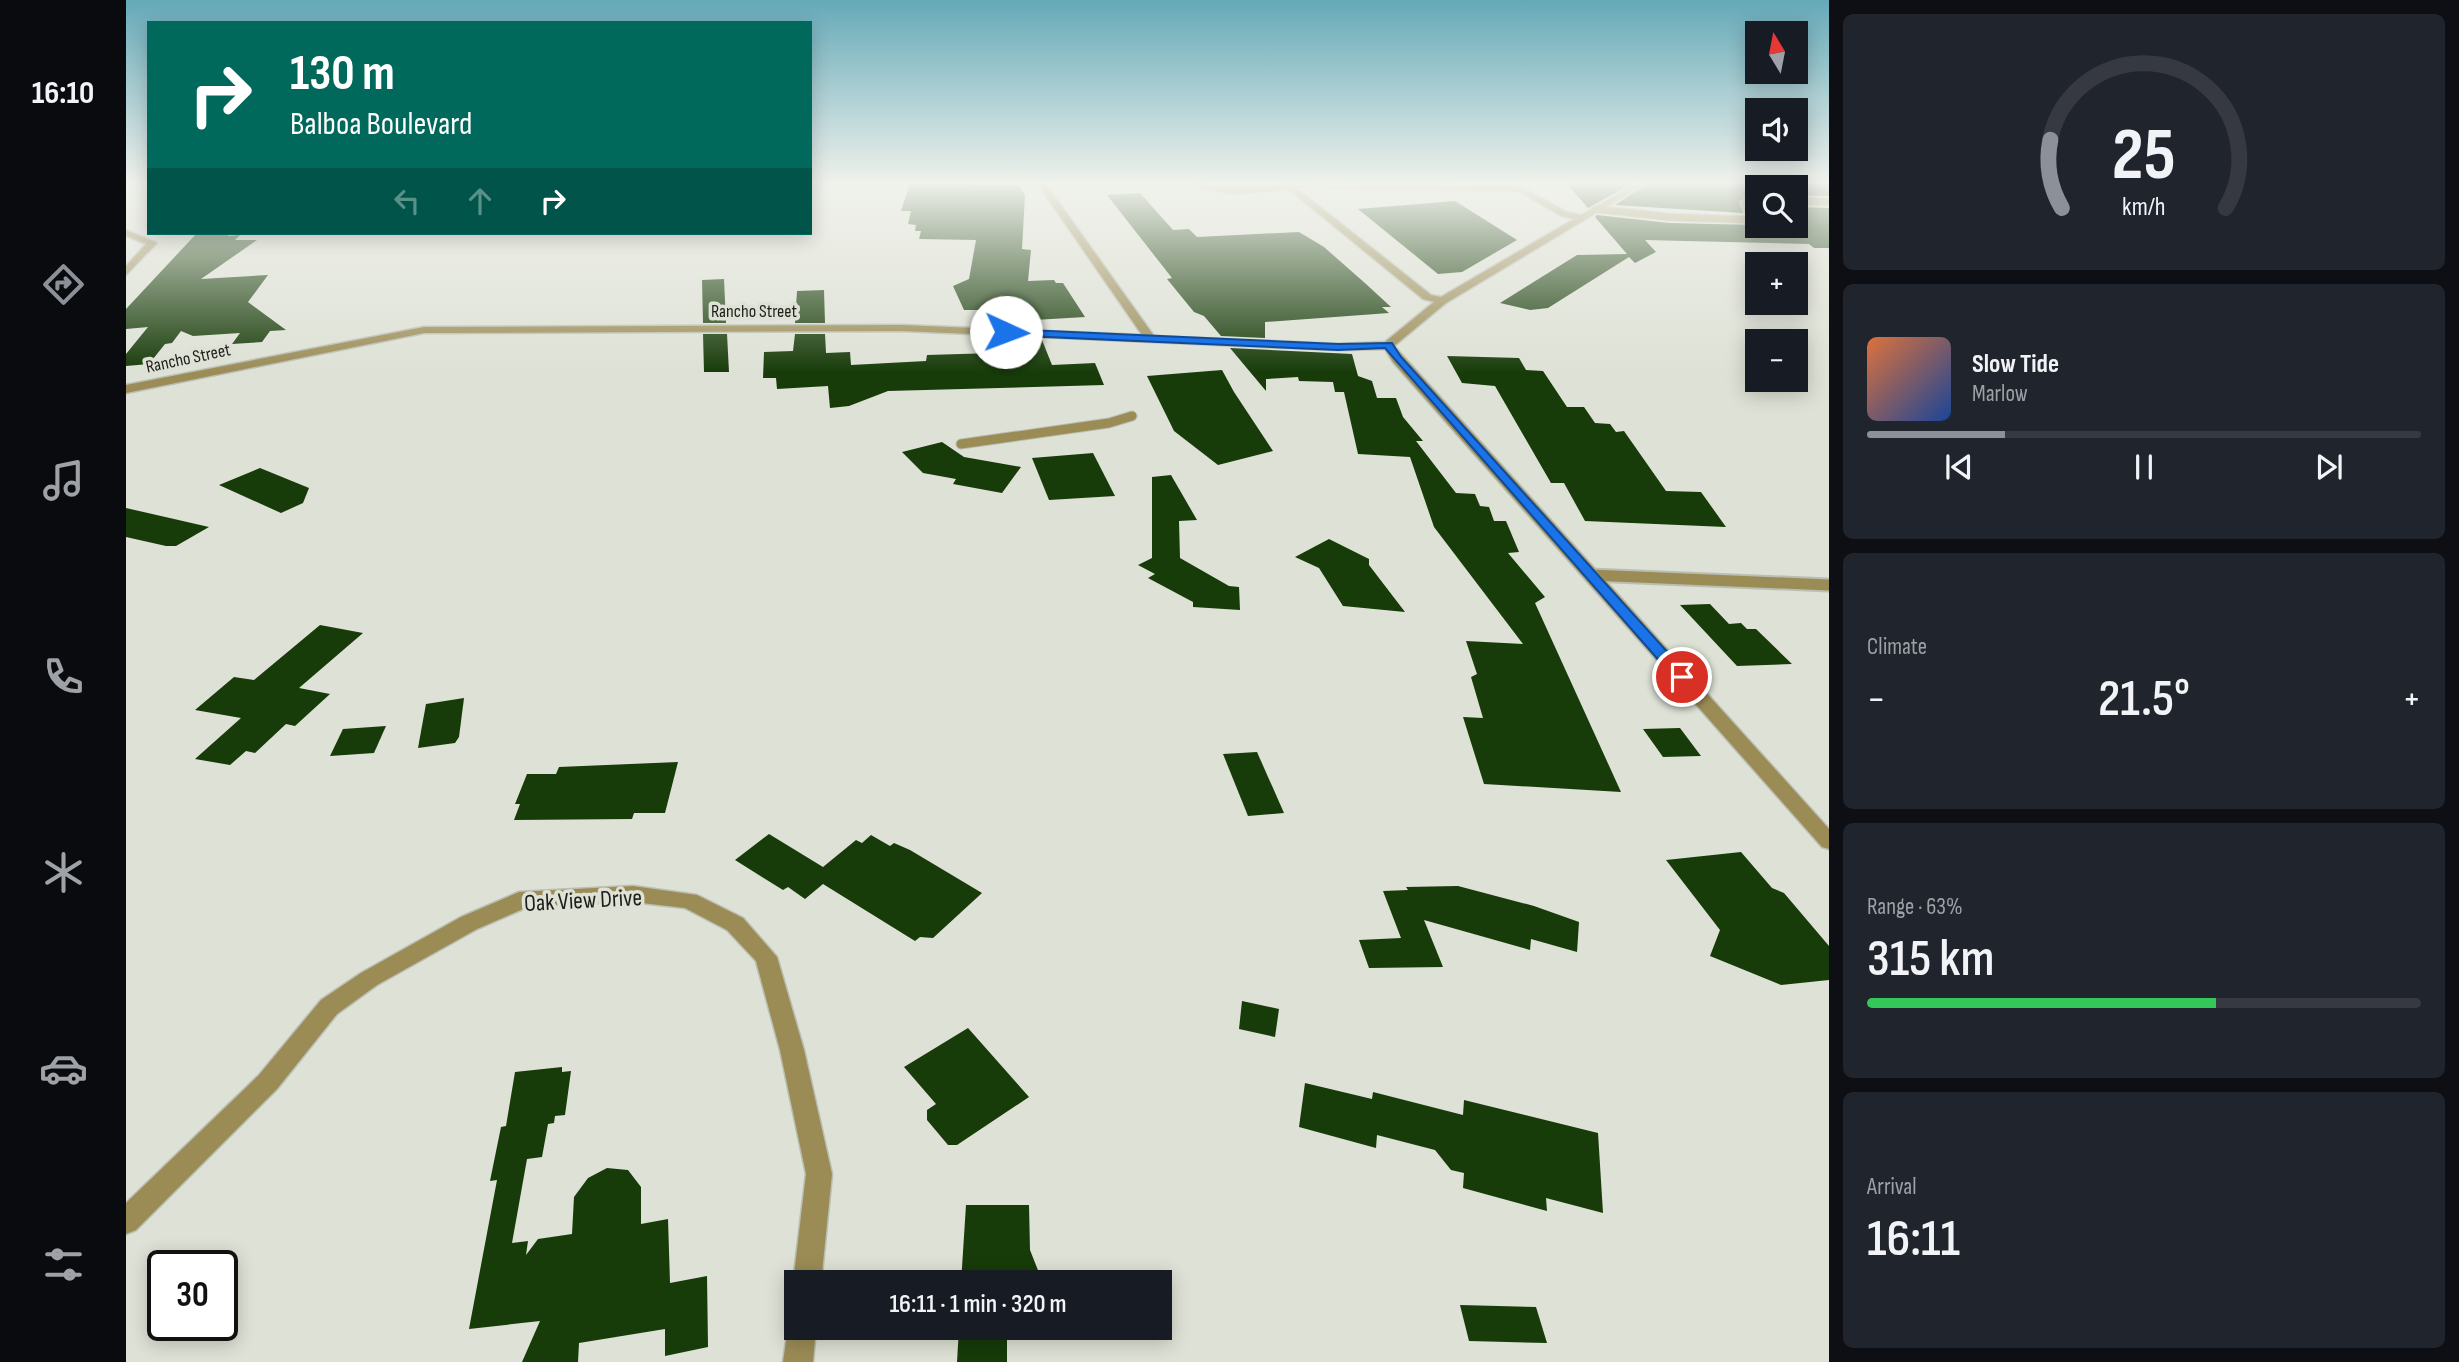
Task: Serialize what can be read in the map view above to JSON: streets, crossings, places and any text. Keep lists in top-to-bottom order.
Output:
{
  "streets": {
    "street": ["Rancho Street", "Oak View Drive"]
  },
  "north": "top",
  "page": {
    "tabs": "16:10",
    "map_buttons": ["+", "−"],
    "turn": ["130 m", "Balboa Boulevard"],
    "song": ["Slow Tide", "Marlow"],
    "tile": [
      "Climate",
      ["Range · 63%", "315 km"],
      ["Arrival", "16:11"]
    ],
    "heat": ["−", "21.5°", "+"],
    "limit": "30",
    "trip": "16:11 · 1 min · 320 m",
    "gauge": ["25", "km/h"]
  }
}
